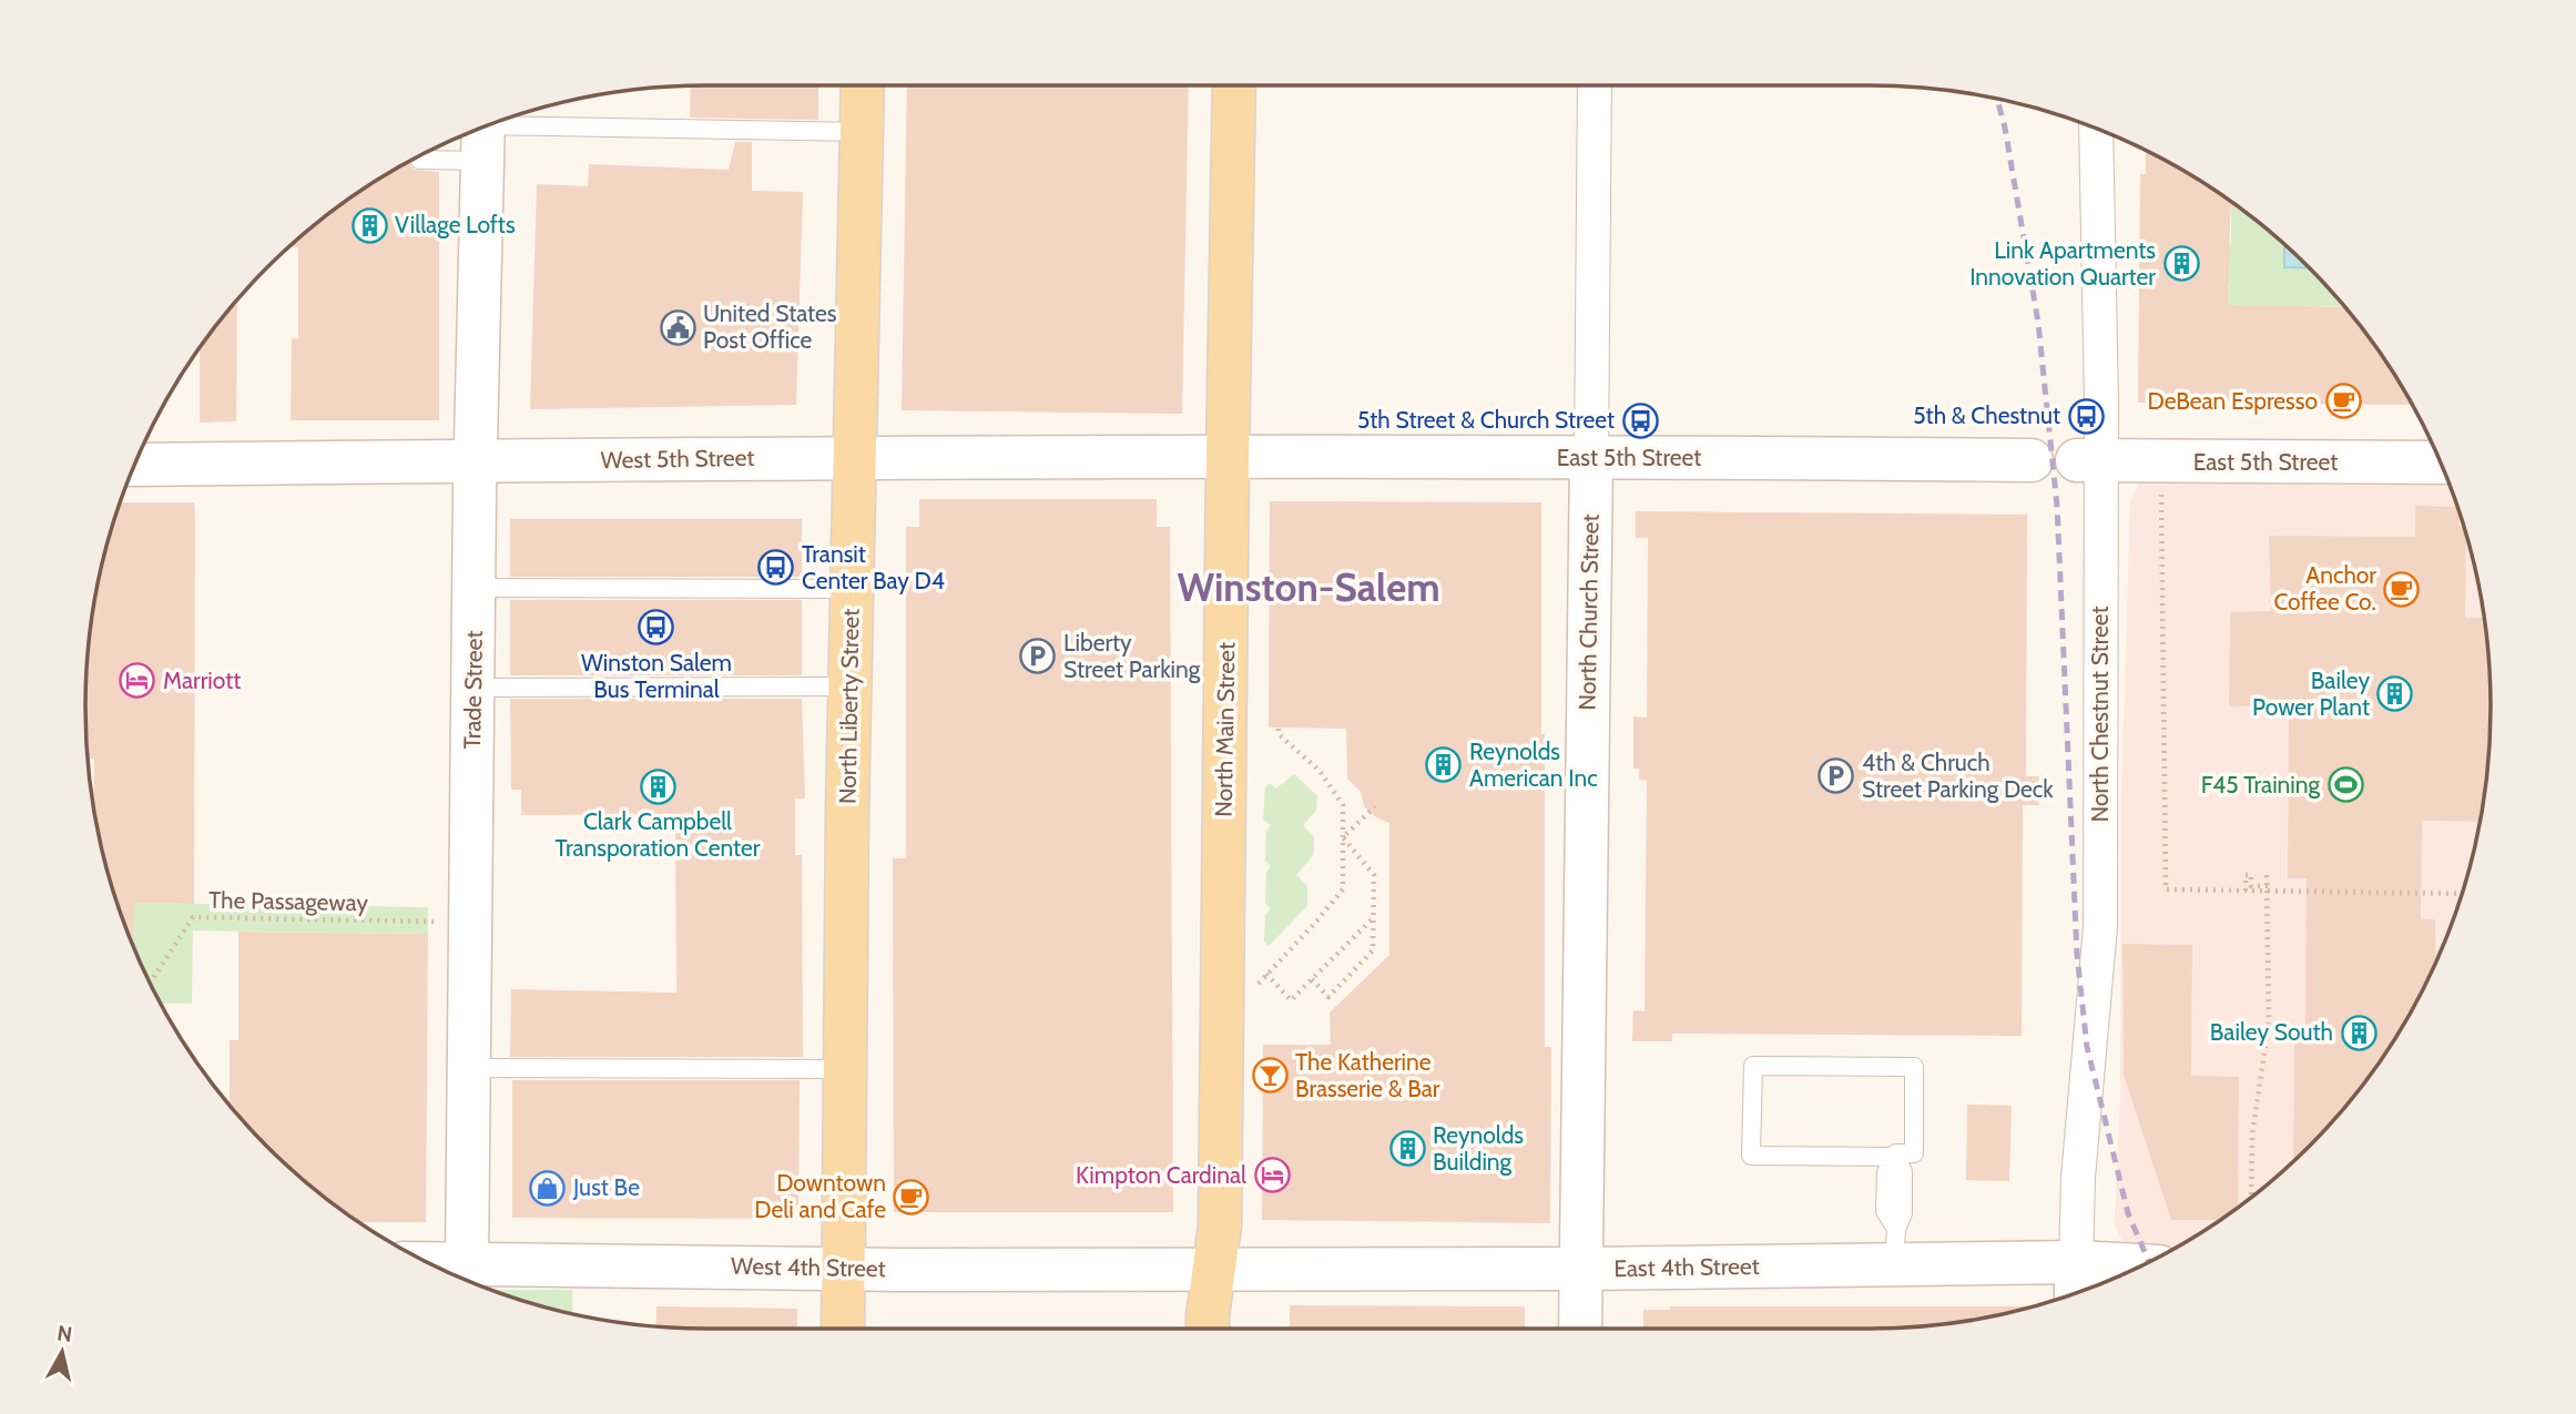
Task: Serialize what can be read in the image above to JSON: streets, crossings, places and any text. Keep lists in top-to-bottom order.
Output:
{
  "streets": {
    "main road": [
      "East 5th Street",
      "West 5th Street",
      "North Church Street",
      "Trade Street",
      "North Liberty Street",
      "North Chestnut Street",
      "North Main Street",
      "West 4th Street",
      "East 4th Street"
    ],
    "path": ["The Passageway"]
  },
  "crossings": [
    ["East 5th Street", "West 5th Street"],
    ["East 5th Street", "North Church Street"],
    ["East 5th Street", "North Chestnut Street"],
    ["East 5th Street", "North Main Street"],
    ["West 5th Street", "Trade Street"],
    ["West 5th Street", "North Liberty Street"],
    ["West 5th Street", "North Main Street"],
    ["North Church Street", "East 4th Street"],
    ["Trade Street", "The Passageway"],
    ["Trade Street", "West 4th Street"],
    ["North Liberty Street", "West 4th Street"],
    ["North Chestnut Street", "East 4th Street"],
    ["North Main Street", "West 4th Street"],
    ["North Main Street", "East 4th Street"],
    ["West 4th Street", "East 4th Street"]
  ],
  "districts": ["Winston-Salem"],
  "places": {
    "building": [
      "Village Lofts",
      "Link Apartments Innovation Quarter",
      "Bailey Power Plant",
      "Reynolds American Inc",
      "Clark Campbell Transporation Center",
      "Bailey South",
      "Reynolds Building"
    ],
    "public building": ["United States Post Office"],
    "cafe": ["DeBean Espresso", "Anchor Coffee Co.", "Downtown Deli and Cafe"],
    "bus stop": [
      "5th & Chestnut",
      "5th Street & Church Street",
      "Transit Center Bay D4",
      "Winston Salem Bus Terminal"
    ],
    "parking": ["Liberty Street Parking", "4th & Chruch Street Parking Deck"],
    "hotel": ["Marriott", "Kimpton Cardinal"],
    "sports": ["F45 Training"],
    "bar": ["The Katherine Brasserie & Bar"],
    "shop": ["Just Be"]
  },
  "north": "top"
}
